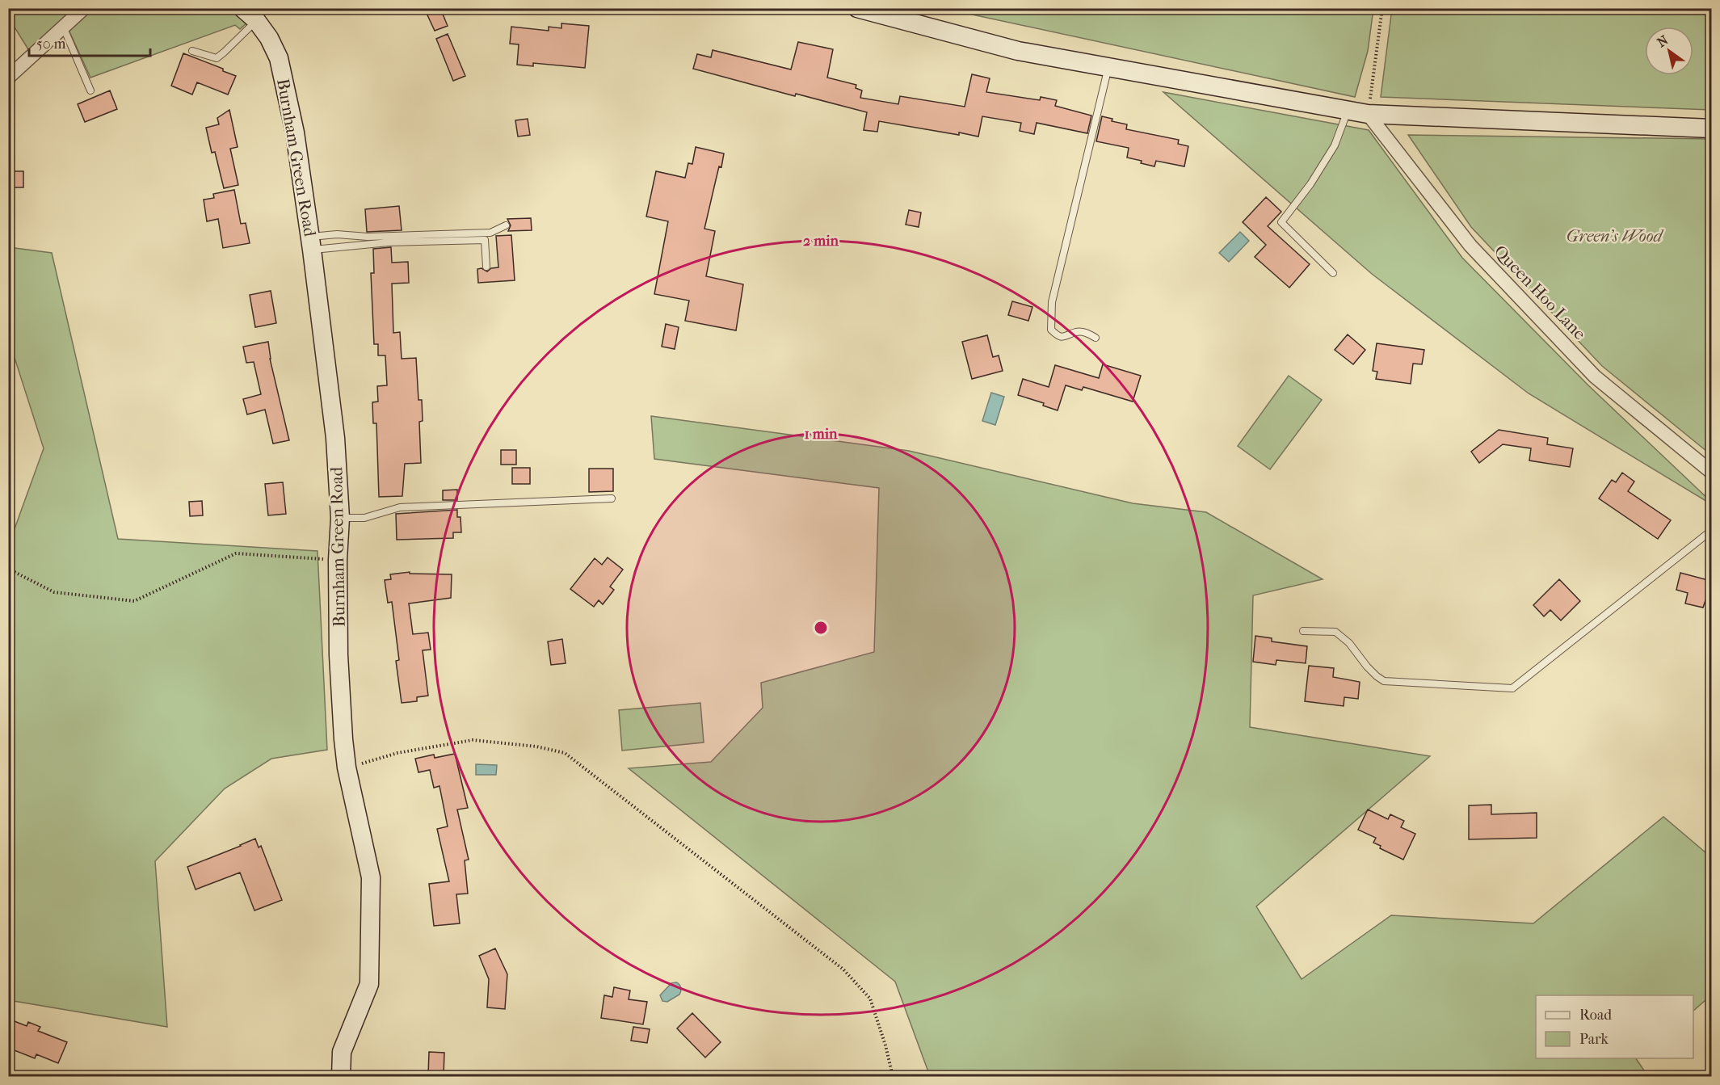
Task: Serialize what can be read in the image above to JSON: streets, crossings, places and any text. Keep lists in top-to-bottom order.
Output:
{
  "streets": {
    "street": ["Burnham Green Road", "Queen Hoo Lane"]
  },
  "parks": ["Green's Wood"],
  "legend": ["Road", "Park"],
  "scale_bar": "50 m",
  "north": "top left",
  "rings": ["2 min", "1 min"]
}
